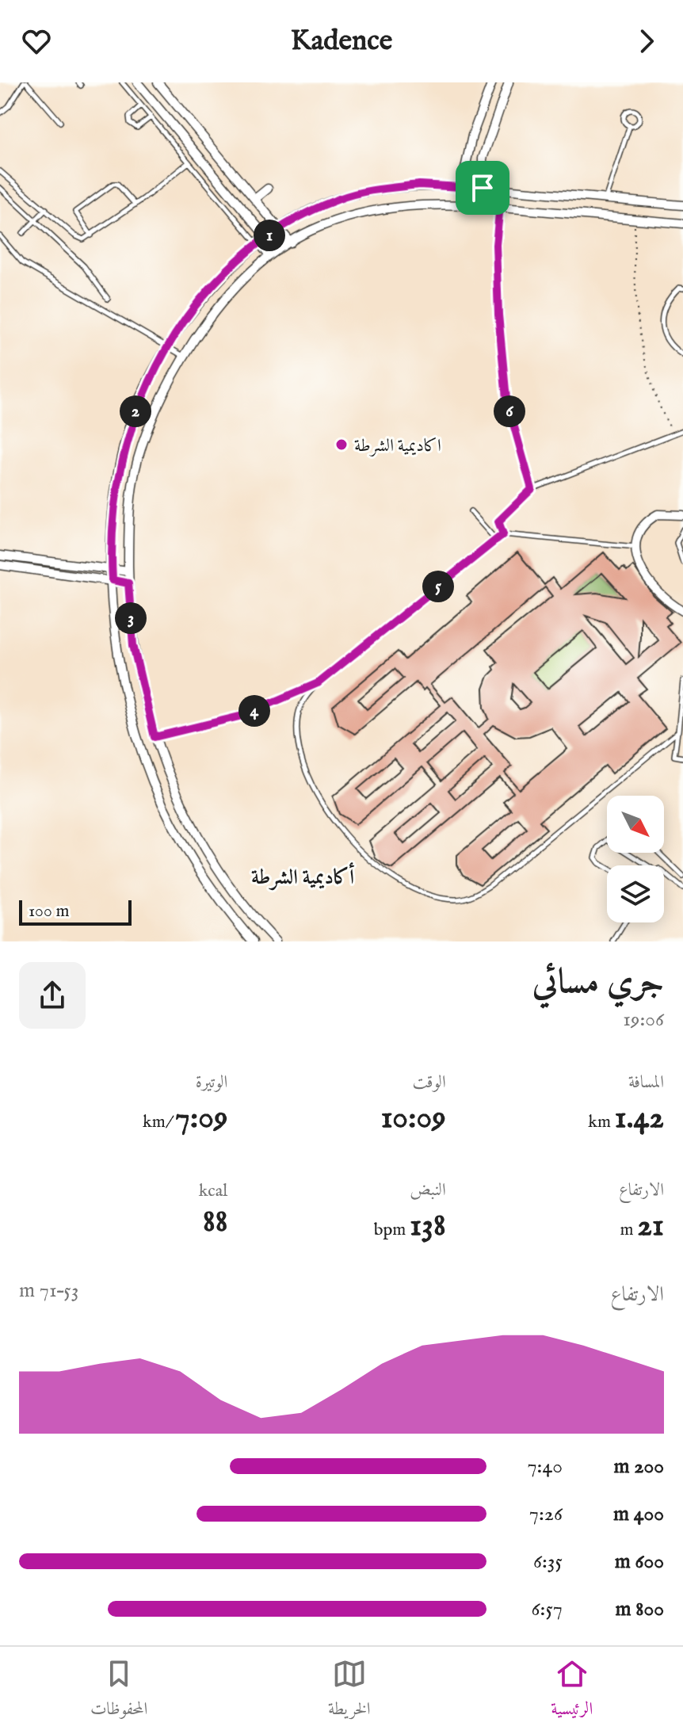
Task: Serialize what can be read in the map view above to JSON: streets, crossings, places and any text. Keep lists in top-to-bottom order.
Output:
{
  "districts": ["أكاديمية الشرطة"],
  "places": ["اكاديمية الشرطة"],
  "scale_bar": "100 m",
  "north": "bottom right",
  "page": {
    "header": "Kadence",
    "pins": [
      "1",
      "2",
      "6",
      "5",
      "3",
      "4"
    ],
    "scale": "100 m",
    "heading": ["جري مسائي", "19:06"],
    "stats": [
      ["المسافة", "1.42 km"],
      ["الوقت", "10:09"],
      ["الوتيرة", "7:09 /km"],
      ["الارتفاع", "21 m"],
      ["النبض", "138 bpm"],
      ["kcal", "88"]
    ],
    "chart": ["الارتفاع", "53–71 m"],
    "list": [
      {
        "name": "200 m",
        "note": "7:40"
      },
      {
        "name": "400 m",
        "note": "7:26"
      },
      {
        "name": "600 m",
        "note": "6:35"
      },
      {
        "name": "800 m",
        "note": "6:57"
      }
    ],
    "tabs": ["الرئيسية", "الخريطة", "المحفوظات"]
  }
}
